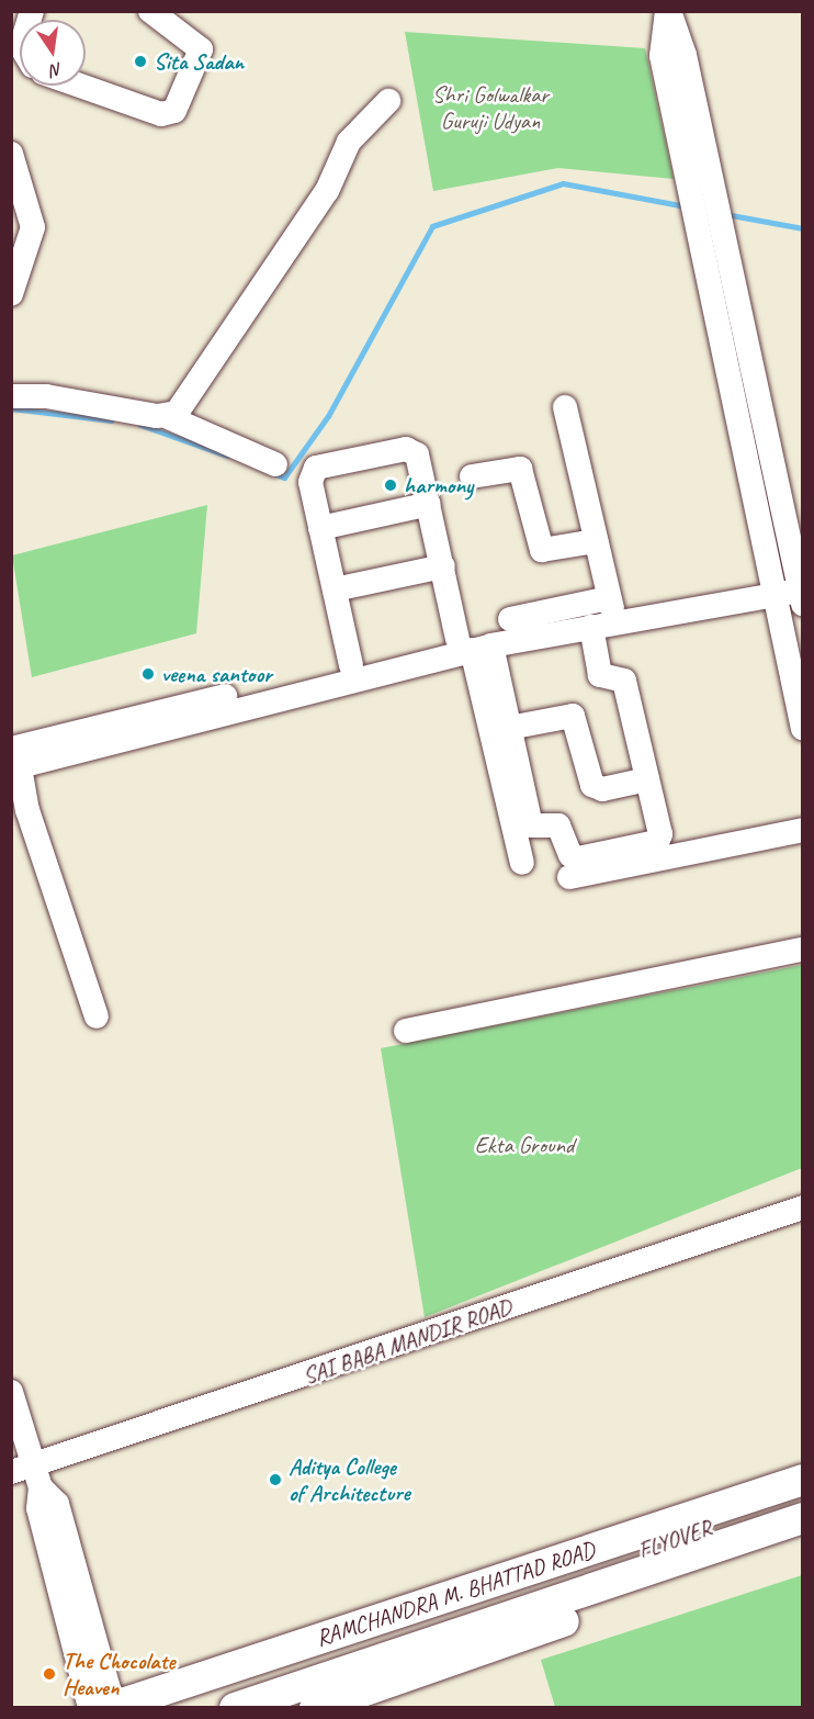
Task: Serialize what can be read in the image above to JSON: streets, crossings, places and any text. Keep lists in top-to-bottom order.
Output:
{
  "streets": {
    "main road": ["FLYOVER", "RAMCHANDRA M. BHATTAD ROAD"],
    "street": ["SAI BABA MANDIR ROAD"]
  },
  "parks": ["Shri Golwalkar Guruji Udyan", "Ekta Ground"],
  "places": [
    "Sita Sadan",
    "harmony",
    "veena santoor",
    "Aditya College of Architecture",
    "The Chocolate Heaven"
  ],
  "north": "bottom"
}
